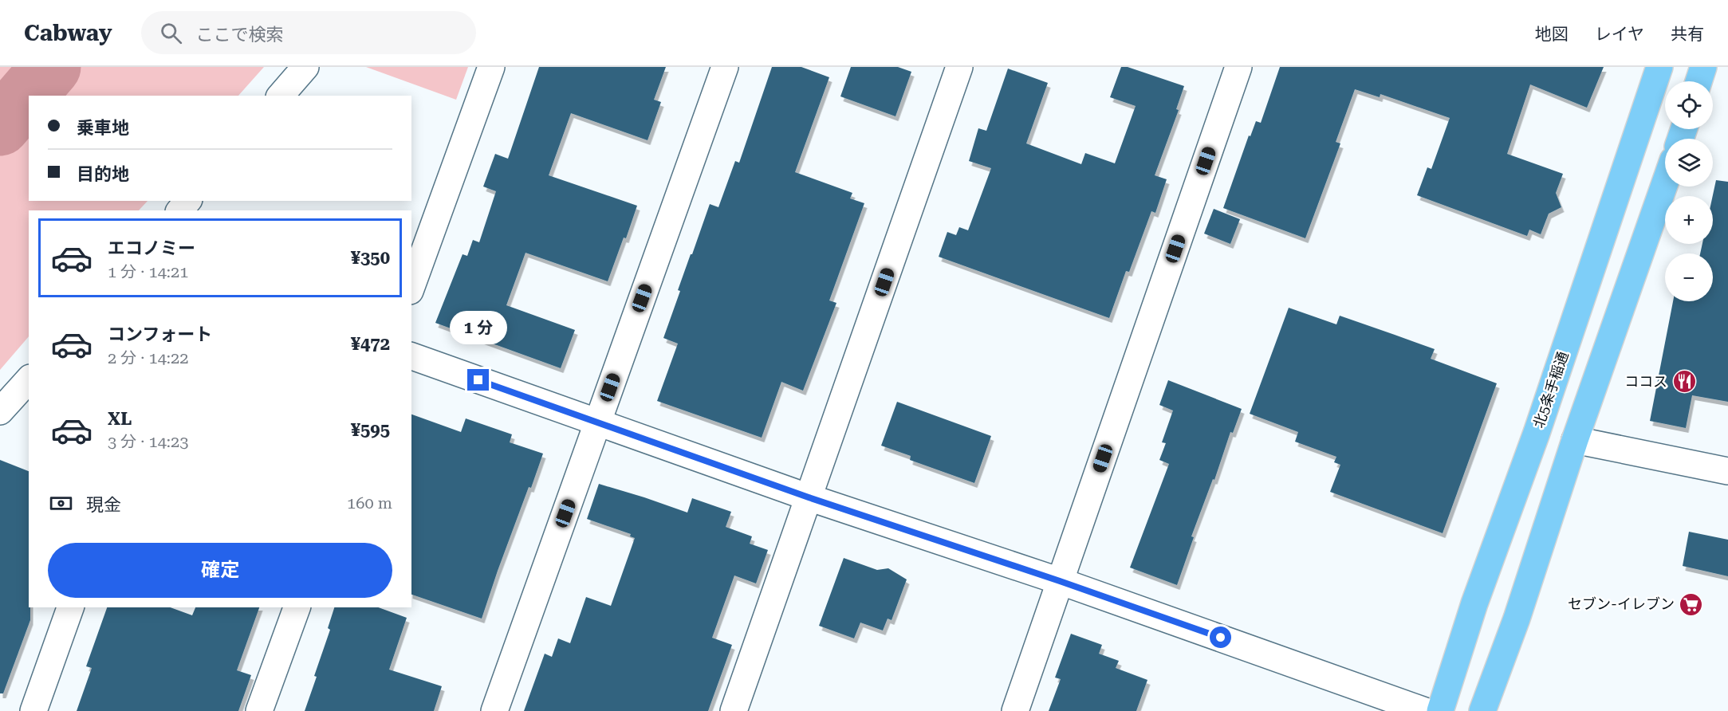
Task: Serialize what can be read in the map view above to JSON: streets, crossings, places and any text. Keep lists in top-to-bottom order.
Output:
{
  "streets": {
    "highway": ["北5条手稲通"]
  },
  "places": {
    "restaurant": ["ココス"],
    "supermarket": ["セブン-イレブン"]
  },
  "page": {
    "header": "Cabway",
    "search": "ここで検索",
    "nav": ["地図", "レイヤ", "共有"],
    "map_buttons": ["+", "−"],
    "banner": ["乗車地", "目的地"],
    "list": [
      {
        "name": "エコノミー",
        "note": "1 分 · 14:21",
        "value": "¥350"
      },
      {
        "name": "コンフォート",
        "note": "2 分 · 14:22",
        "value": "¥472"
      },
      {
        "name": "XL",
        "note": "3 分 · 14:23",
        "value": "¥595"
      }
    ],
    "bubble": "1 分",
    "pay": ["現金", "160 m"],
    "buttons": "確定"
  }
}
